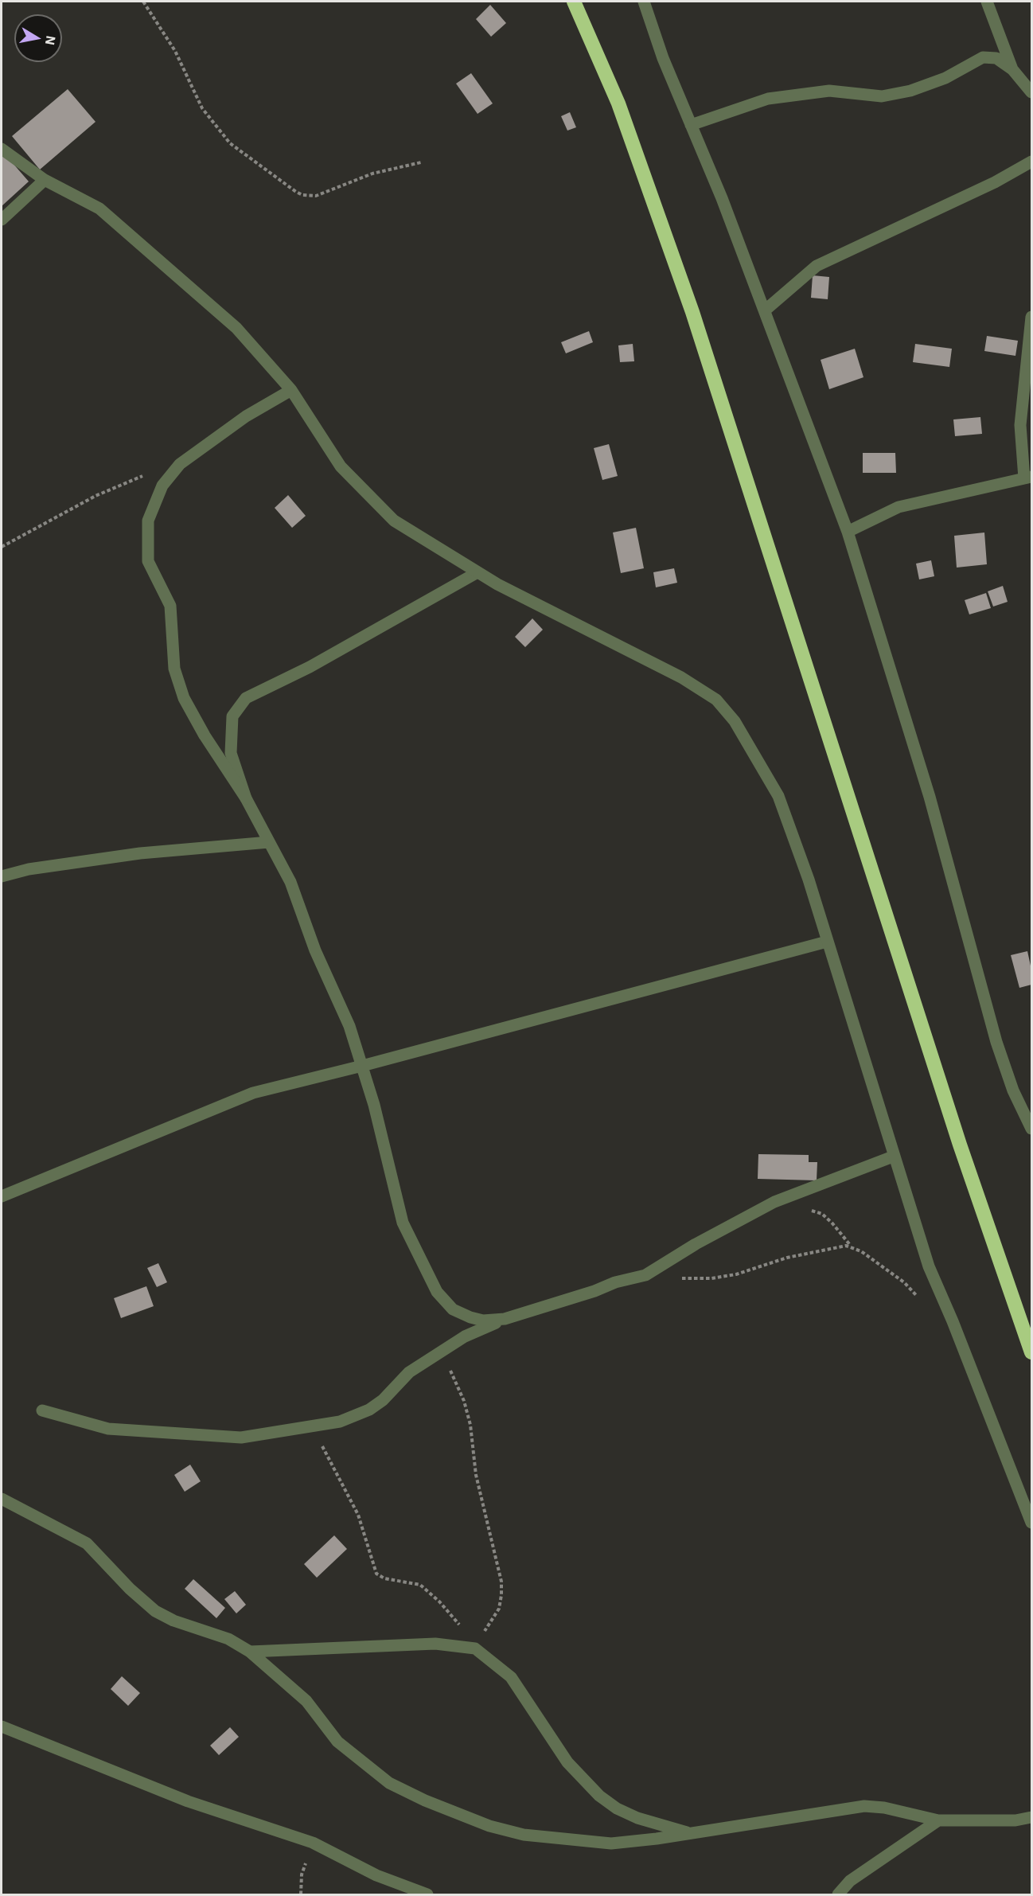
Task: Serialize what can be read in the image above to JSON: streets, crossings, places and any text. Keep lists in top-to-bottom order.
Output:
{
  "north": "right"
}
